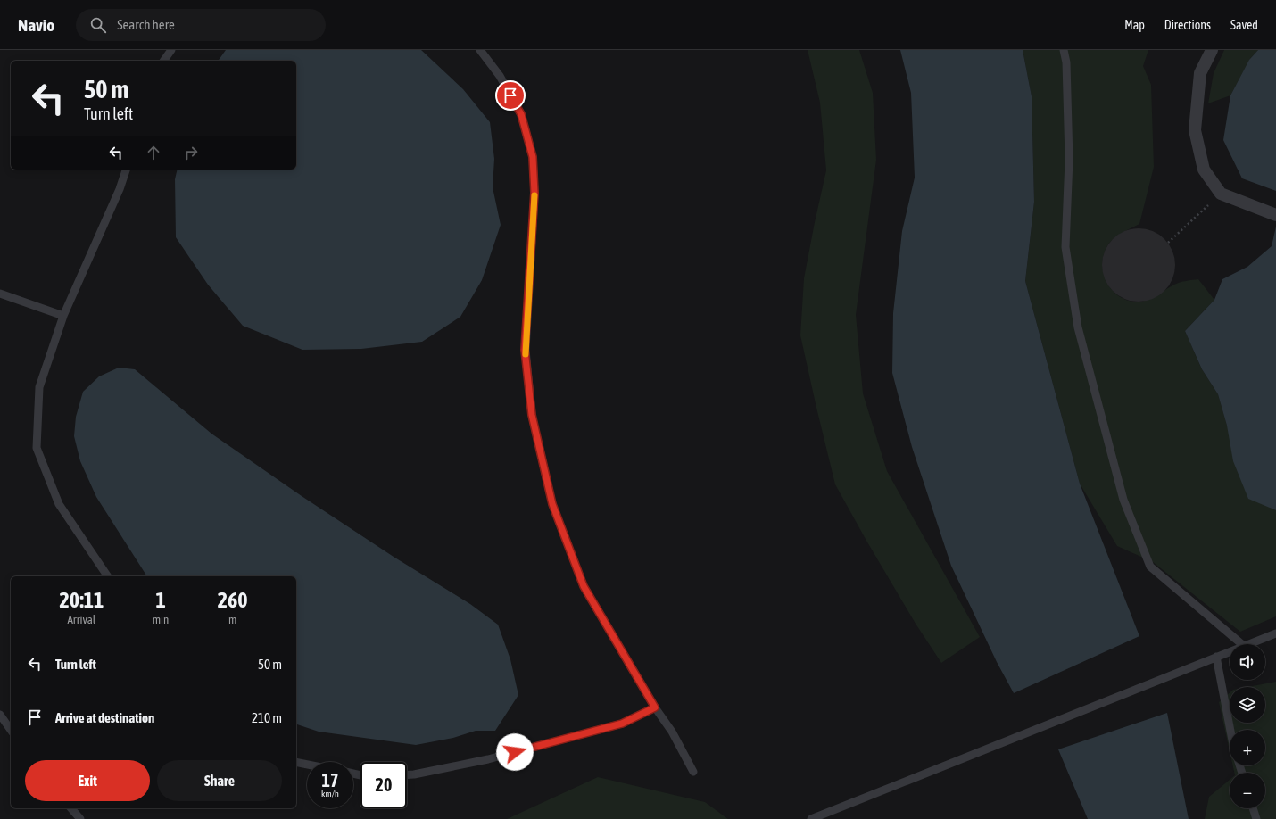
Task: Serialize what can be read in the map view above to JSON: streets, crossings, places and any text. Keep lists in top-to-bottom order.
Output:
{
  "page": {
    "header": "Navio",
    "search": "Search here",
    "nav": ["Map", "Directions", "Saved"],
    "turn": ["50 m", "Turn left"],
    "eta": [
      "20:11",
      "Arrival",
      "1",
      "min",
      "260",
      "m"
    ],
    "list": [
      {
        "name": "Turn left",
        "value": "50 m"
      },
      {
        "name": "Arrive at destination",
        "value": "210 m"
      }
    ],
    "map_buttons": ["+", "−"],
    "buttons": ["Exit", "Share"],
    "speed": "17 km/h",
    "limit": "20"
  }
}
